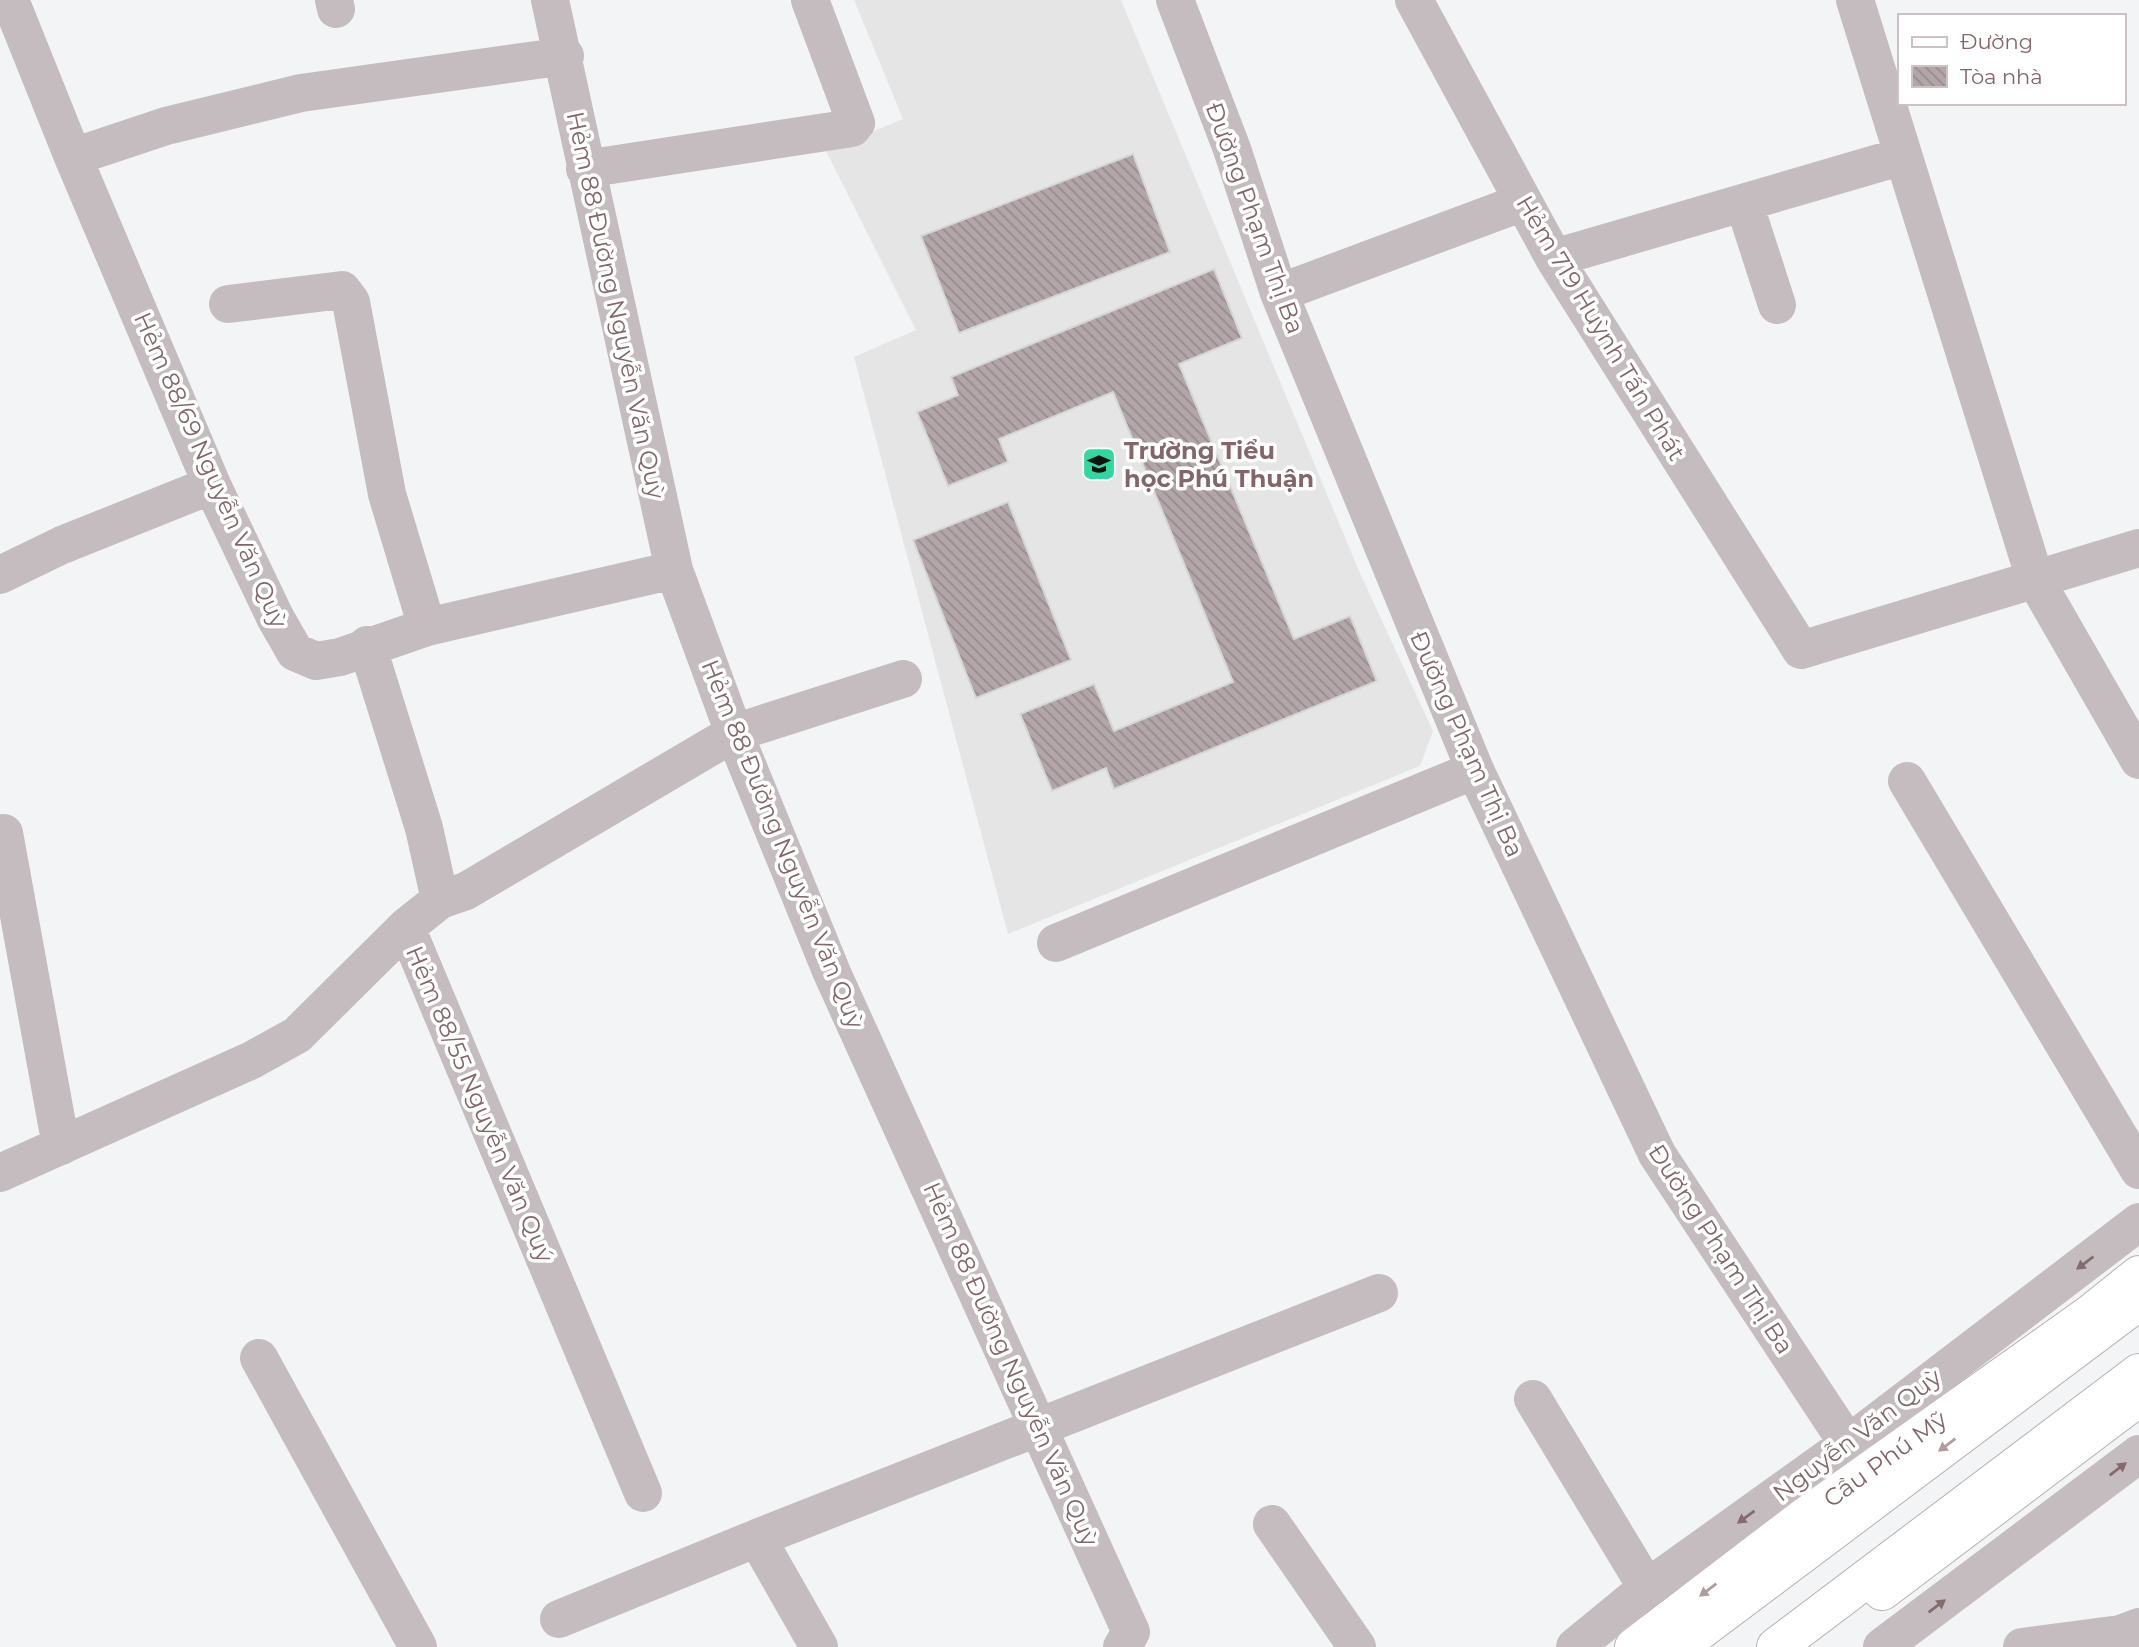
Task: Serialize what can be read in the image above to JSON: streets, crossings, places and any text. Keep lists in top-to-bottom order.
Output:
{
  "streets": {
    "main road": ["Cầu Phú Mỹ"],
    "street": [
      "Đường Phạm Thị Ba",
      "Hẻm 88 Đường Nguyễn Văn Quỳ",
      "Hẻm 719 Huỳnh Tấn Phát",
      "Hẻm 88/69 Nguyễn Văn Quỳ",
      "Hẻm 88/55 Nguyễn Văn Quý",
      "Nguyễn Văn Quỳ"
    ]
  },
  "crossings": [
    ["Đường Phạm Thị Ba", "Nguyễn Văn Quỳ"],
    ["Hẻm 88 Đường Nguyễn Văn Quỳ", "Hẻm 88/69 Nguyễn Văn Quỳ"]
  ],
  "places": {
    "school or university": ["Trường Tiểu học Phú Thuận"]
  },
  "legend": ["Đường", "Tòa nhà"]
}
